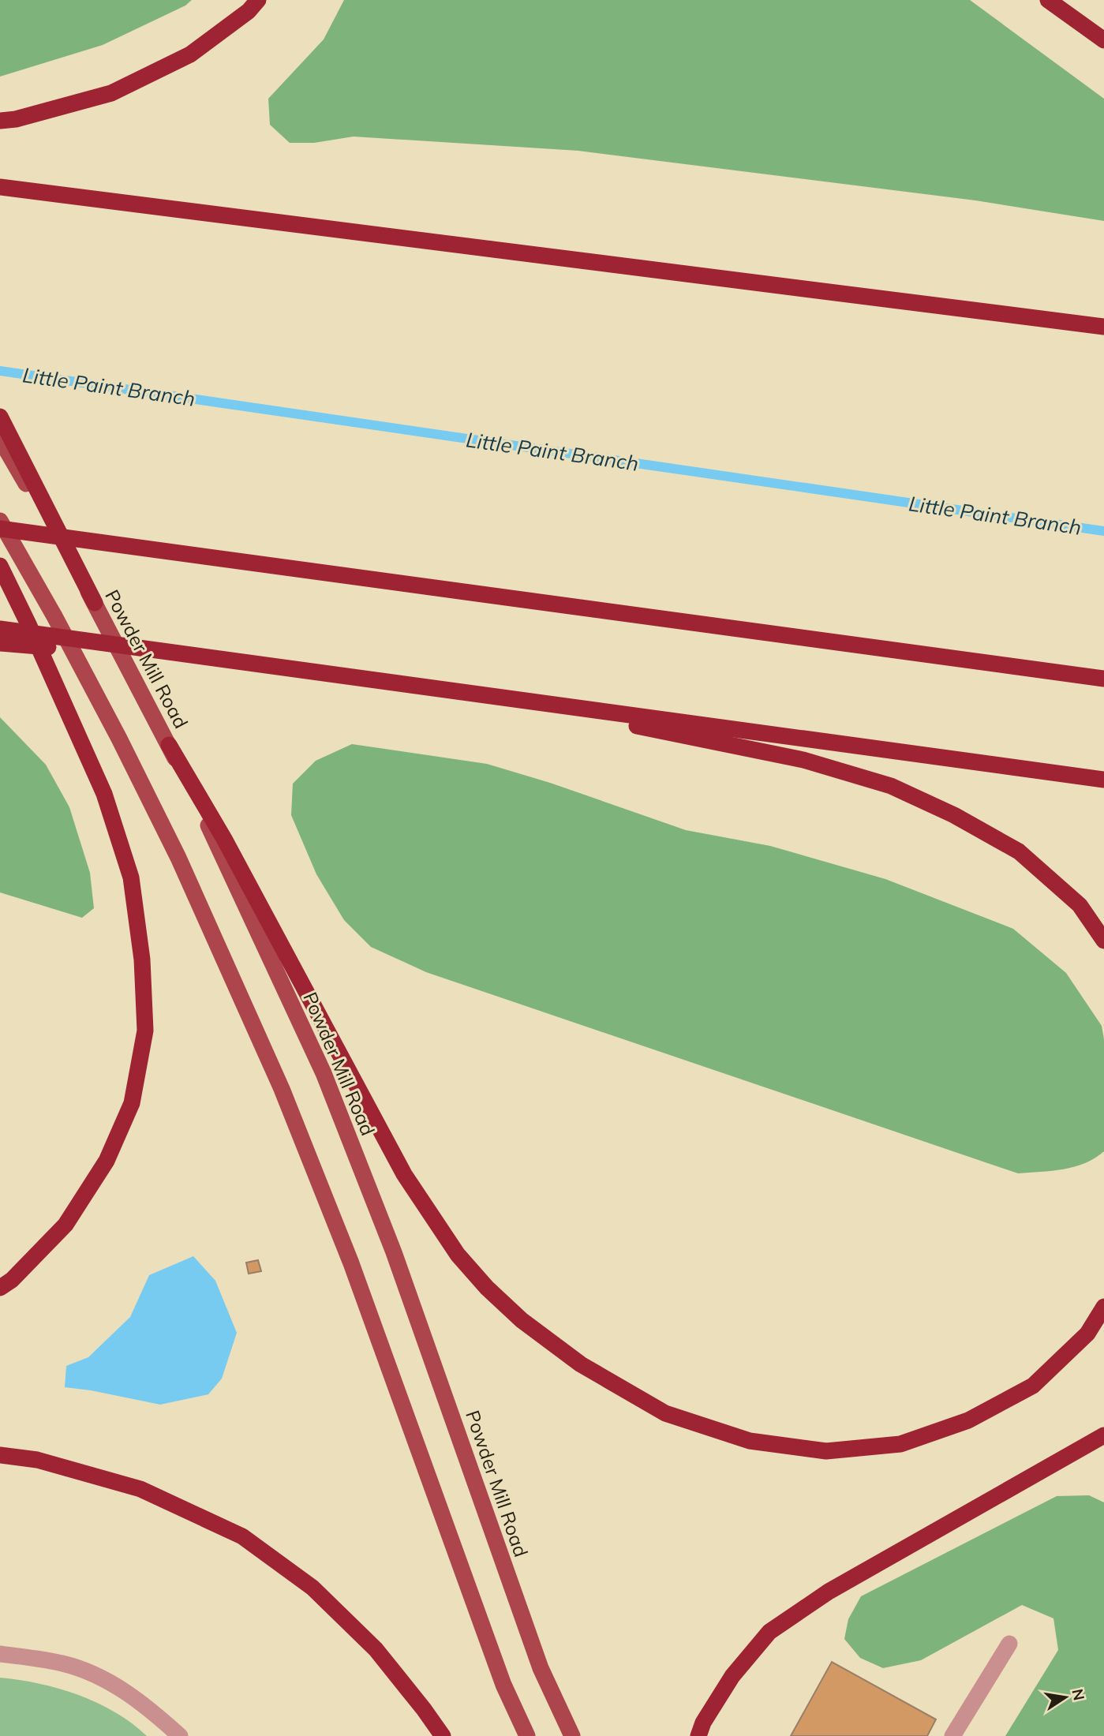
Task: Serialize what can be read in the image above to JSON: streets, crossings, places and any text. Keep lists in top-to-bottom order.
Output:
{
  "streets": {
    "main road": ["Powder Mill Road"]
  },
  "water": ["Little Paint Branch"],
  "north": "right"
}
